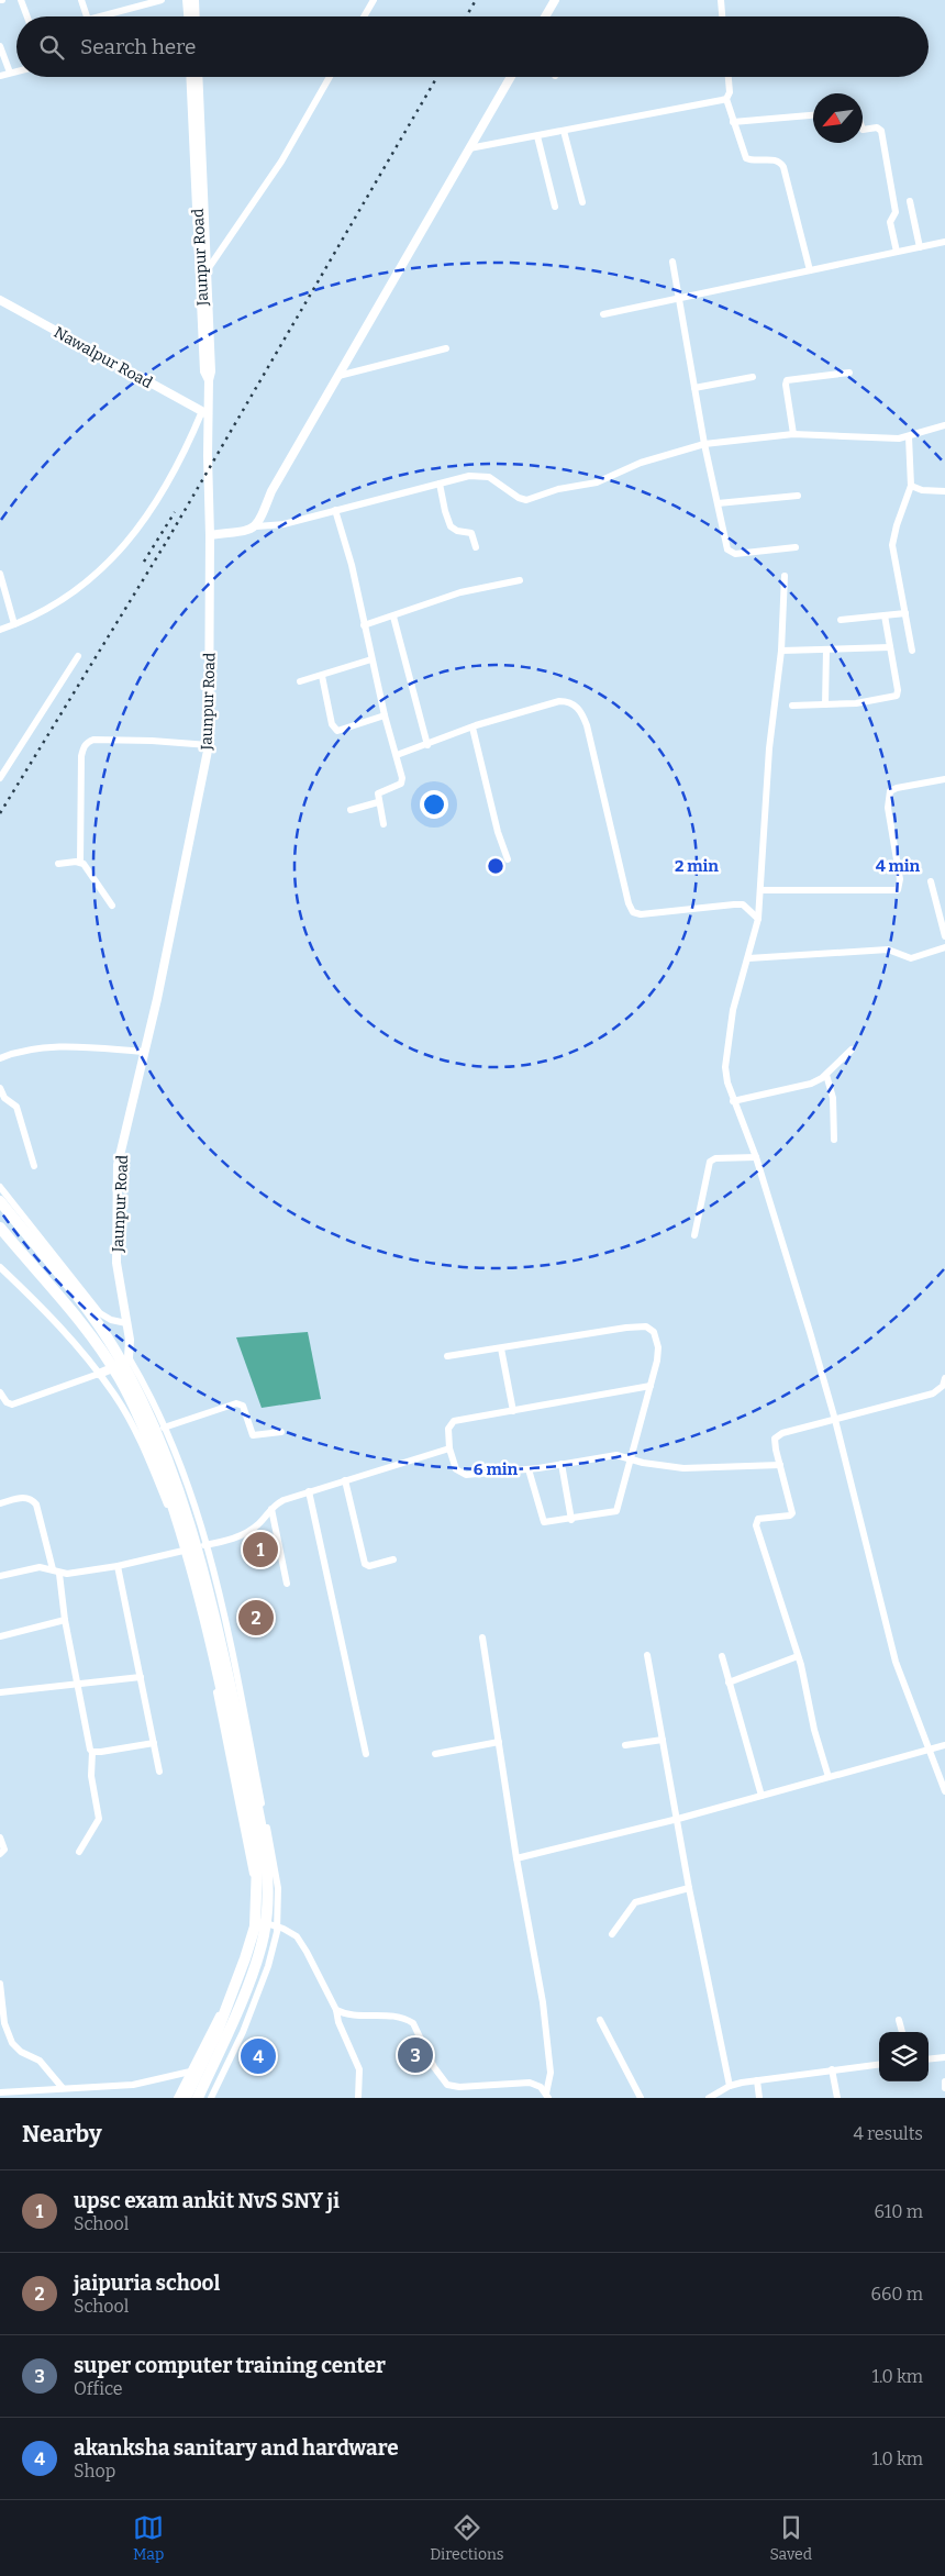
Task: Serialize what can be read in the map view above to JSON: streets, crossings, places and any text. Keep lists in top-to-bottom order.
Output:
{
  "streets": {
    "street": ["Jaunpur Road", "Nawalpur Road"]
  },
  "crossings": [
    ["Jaunpur Road", "Nawalpur Road"]
  ],
  "north": "bottom left",
  "page": {
    "search": "Search here",
    "pins": [
      "1",
      "2",
      "3",
      "4"
    ],
    "heading": ["Nearby", "4 results"],
    "list": [
      {
        "mark": "1",
        "name": "upsc exam ankit NvS SNY ji",
        "note": "School",
        "value": "610 m"
      },
      {
        "mark": "2",
        "name": "jaipuria school",
        "note": "School",
        "value": "660 m"
      },
      {
        "mark": "3",
        "name": "super computer training center",
        "note": "Office",
        "value": "1.0 km"
      },
      {
        "mark": "4",
        "name": "akanksha sanitary and hardware",
        "note": "Shop",
        "value": "1.0 km"
      }
    ],
    "nav": ["Map", "Directions", "Saved"]
  },
  "rings": ["2 min", "4 min", "6 min"]
}
